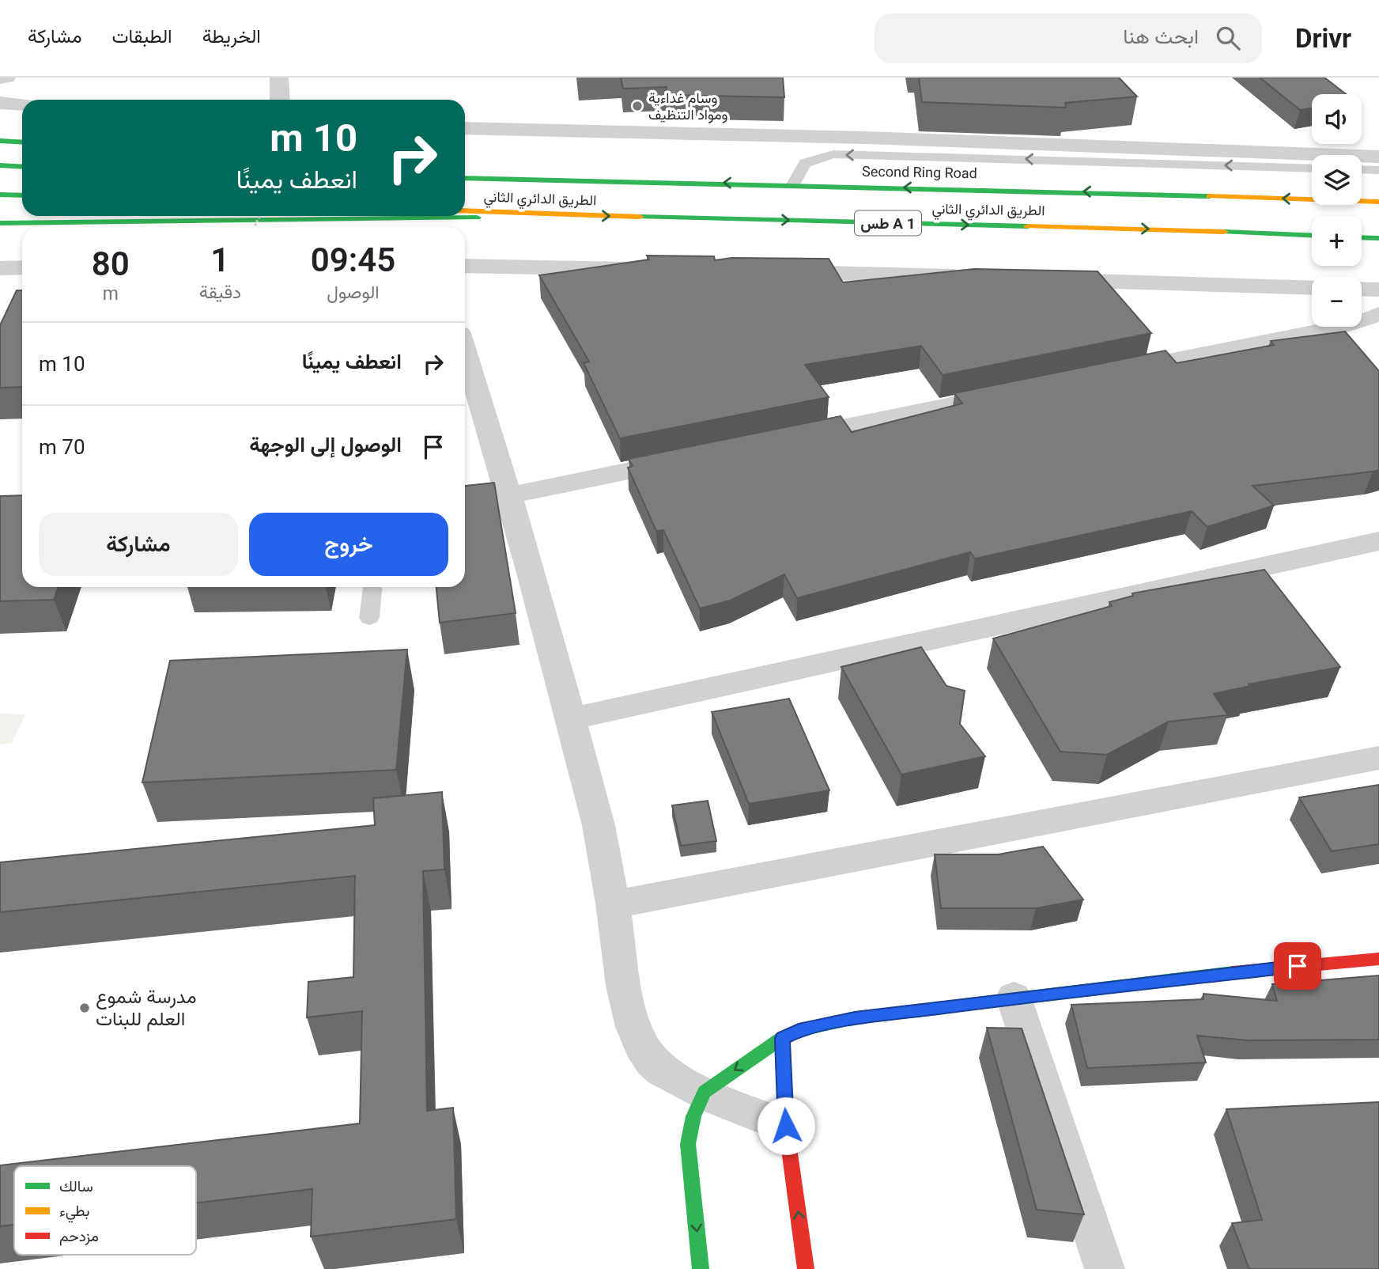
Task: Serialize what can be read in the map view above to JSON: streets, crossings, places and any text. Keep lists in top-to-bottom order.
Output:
{
  "streets": {
    "main road": ["Second Ring Road", "الطريق الدائري الثاني", "طس A 1"]
  },
  "one_way": ["Second Ring Road", "الطريق الدائري الثاني"],
  "places": ["وسام غداءية ومواد التنظيف", "مدرسة شموع العلم للبنات"],
  "legend": ["سالك", "بطيء", "مزدحم"],
  "page": {
    "header": "Drivr",
    "search": "ابحث هنا",
    "nav": ["الخريطة", "الطبقات", "مشاركة"],
    "map_buttons": ["+", "−"],
    "turn": ["10 m", "انعطف يمينًا"],
    "eta": [
      "09:45",
      "الوصول",
      "1",
      "دقيقة",
      "80",
      "m"
    ],
    "list": [
      {
        "name": "انعطف يمينًا",
        "value": "10 m"
      },
      {
        "name": "الوصول إلى الوجهة",
        "value": "70 m"
      }
    ],
    "buttons": ["خروج", "مشاركة"]
  }
}
